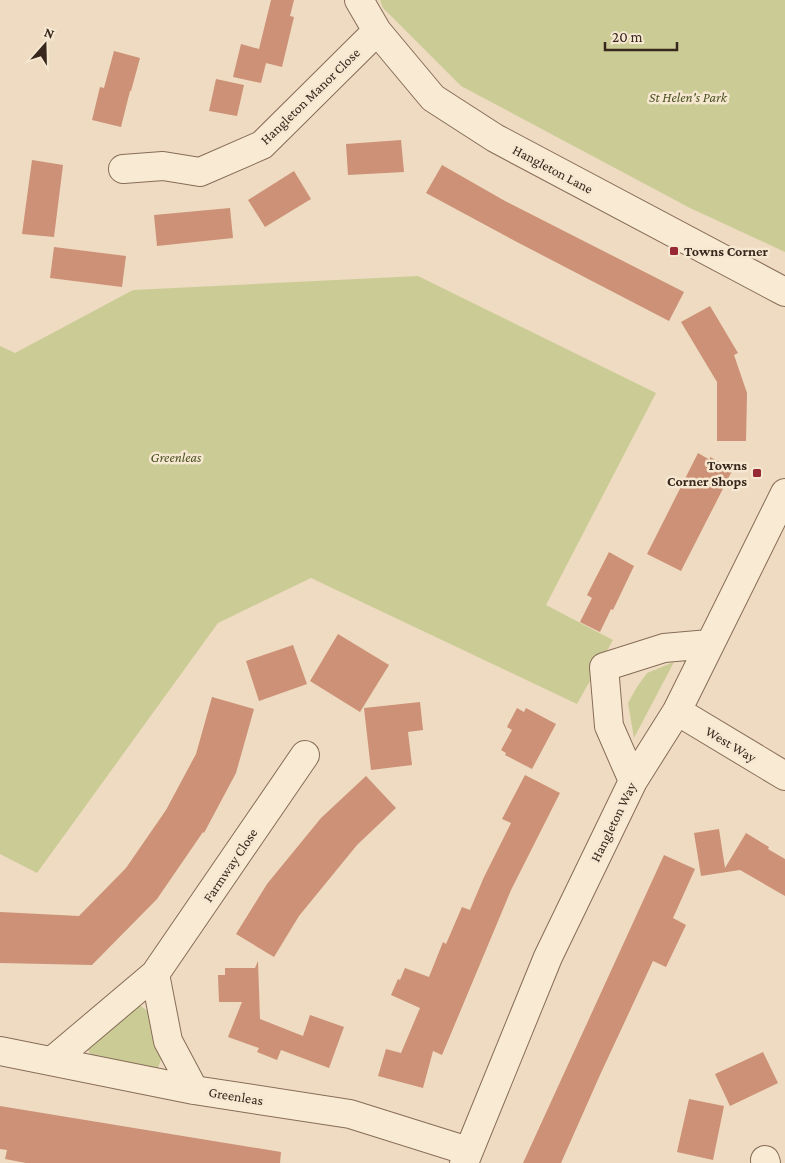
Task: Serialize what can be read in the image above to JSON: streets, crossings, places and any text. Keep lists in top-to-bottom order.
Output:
{
  "streets": {
    "street": [
      "Hangleton Manor Close",
      "Hangleton Lane",
      "West Way",
      "Hangleton Way",
      "Farmway Close",
      "Greenleas"
    ]
  },
  "crossings": [
    ["Hangleton Manor Close", "Hangleton Lane"],
    ["West Way", "Hangleton Way"],
    ["Hangleton Way", "Greenleas"],
    ["Farmway Close", "Greenleas"]
  ],
  "parks": ["St Helen's Park", "Greenleas"],
  "places": {
    "transit": ["Towns Corner", "Towns Corner Shops"]
  },
  "scale_bar": "20 m",
  "north": "top"
}
